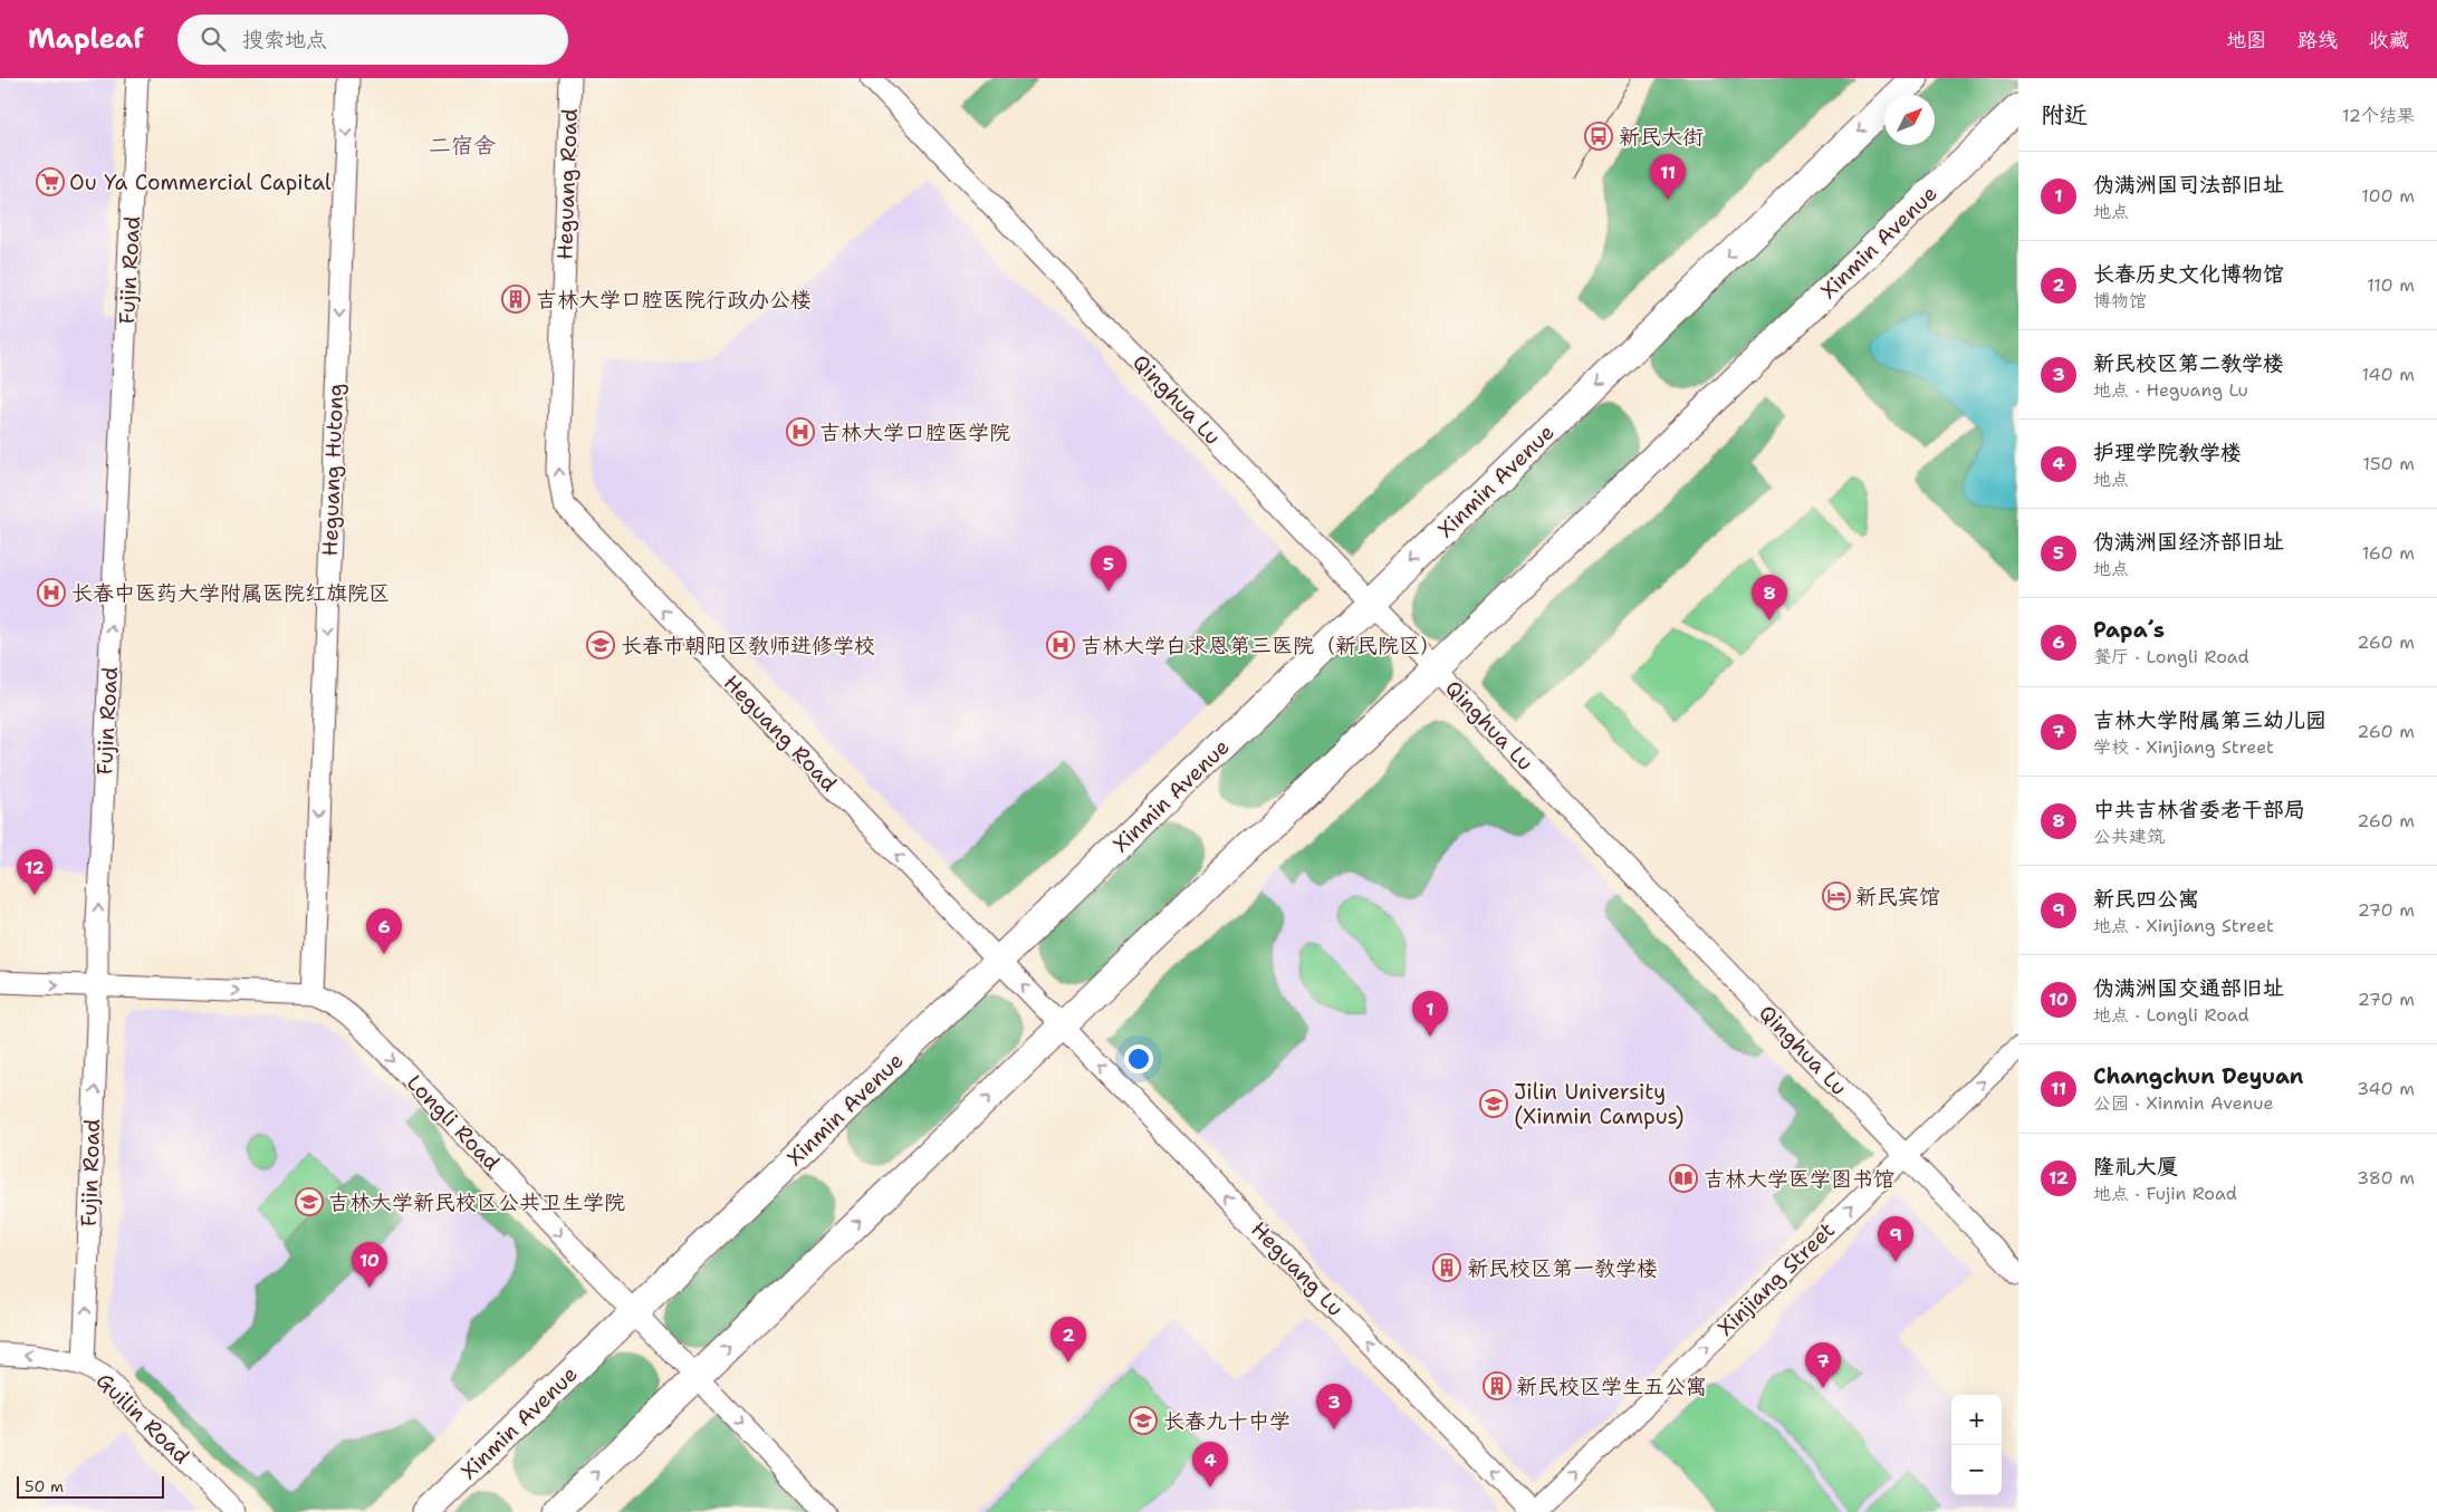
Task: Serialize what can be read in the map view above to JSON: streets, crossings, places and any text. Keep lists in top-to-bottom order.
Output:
{
  "streets": {
    "main road": ["Xinmin Avenue"],
    "street": [
      "Heguang Road",
      "Fujin Road",
      "Qinghua Lu",
      "Heguang Hutong",
      "Longli Road",
      "Heguang Lu",
      "Xinjiang Street",
      "Guilin Road"
    ]
  },
  "crossings": [
    ["Heguang Road", "Xinmin Avenue"],
    ["Heguang Road", "Heguang Lu"],
    ["Xinmin Avenue", "Qinghua Lu"],
    ["Xinmin Avenue", "Longli Road"],
    ["Xinmin Avenue", "Heguang Lu"],
    ["Fujin Road", "Longli Road"],
    ["Fujin Road", "Guilin Road"],
    ["Qinghua Lu", "Xinjiang Street"],
    ["Heguang Hutong", "Longli Road"],
    ["Heguang Lu", "Xinjiang Street"]
  ],
  "one_way": [
    "Heguang Road",
    "Fujin Road",
    "Heguang Hutong",
    "Longli Road",
    "Heguang Lu",
    "Xinjiang Street"
  ],
  "districts": ["二宿舍"],
  "places": {
    "bus stop": ["新民大街"],
    "supermarket": ["Ou Ya Commercial Capital"],
    "building": ["吉林大学口腔医院行政办公楼", "新民校区第一教学楼", "新民校区学生五公寓"],
    "hospital": ["吉林大学口腔医学院", "长春中医药大学附属医院红旗院区", "吉林大学白求恩第三医院（新民院区）"],
    "school or university": [
      "长春市朝阳区教师进修学校",
      "Jilin University (Xinmin Campus)",
      "吉林大学新民校区公共卫生学院",
      "长春九十中学"
    ],
    "hotel": ["新民宾馆"],
    "library": ["吉林大学医学图书馆"]
  },
  "scale_bar": "50 m",
  "north": "top right",
  "page": {
    "header": "Mapleaf",
    "search": "搜索地点",
    "nav": ["地图", "路线", "收藏"],
    "heading": ["附近", "12个结果"],
    "list": [
      {
        "mark": "1",
        "name": "伪满洲国司法部旧址",
        "note": "地点",
        "value": "100 m"
      },
      {
        "mark": "2",
        "name": "长春历史文化博物馆",
        "note": "博物馆",
        "value": "110 m"
      },
      {
        "mark": "3",
        "name": "新民校区第二教学楼",
        "note": "地点 · Heguang Lu",
        "value": "140 m"
      },
      {
        "mark": "4",
        "name": "护理学院教学楼",
        "note": "地点",
        "value": "150 m"
      },
      {
        "mark": "5",
        "name": "伪满洲国经济部旧址",
        "note": "地点",
        "value": "160 m"
      },
      {
        "mark": "6",
        "name": "Papa´s",
        "note": "餐厅 · Longli Road",
        "value": "260 m"
      },
      {
        "mark": "7",
        "name": "吉林大学附属第三幼儿园",
        "note": "学校 · Xinjiang Street",
        "value": "260 m"
      },
      {
        "mark": "8",
        "name": "中共吉林省委老干部局",
        "note": "公共建筑",
        "value": "260 m"
      },
      {
        "mark": "9",
        "name": "新民四公寓",
        "note": "地点 · Xinjiang Street",
        "value": "270 m"
      },
      {
        "mark": "10",
        "name": "伪满洲国交通部旧址",
        "note": "地点 · Longli Road",
        "value": "270 m"
      },
      {
        "mark": "11",
        "name": "Changchun Deyuan",
        "note": "公园 · Xinmin Avenue",
        "value": "340 m"
      },
      {
        "mark": "12",
        "name": "隆礼大厦",
        "note": "地点 · Fujin Road",
        "value": "380 m"
      }
    ],
    "pins": [
      "11",
      "5",
      "8",
      "12",
      "6",
      "1",
      "9",
      "10",
      "2",
      "7",
      "3",
      "4"
    ],
    "map_buttons": ["+", "−"],
    "scale": "50 m"
  }
}
